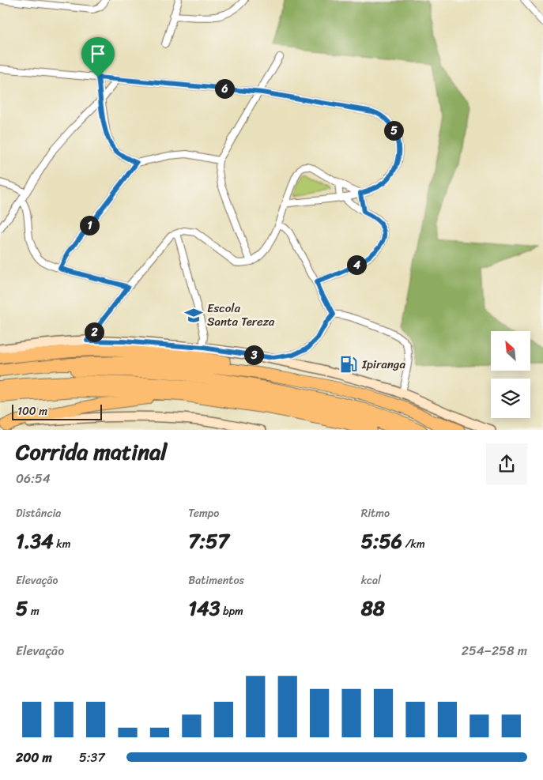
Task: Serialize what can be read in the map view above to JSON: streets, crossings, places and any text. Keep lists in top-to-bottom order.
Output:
{
  "places": {
    "school or university": ["Escola Santa Tereza"],
    "fuel station": ["Ipiranga"]
  },
  "scale_bar": "100 m",
  "north": "top left",
  "page": {
    "pins": [
      "6",
      "5",
      "1",
      "4",
      "2",
      "3"
    ],
    "scale": "100 m",
    "heading": ["Corrida matinal", "06:54"],
    "stats": [
      ["Distância", "1.34 km"],
      ["Tempo", "7:57"],
      ["Ritmo", "5:56 /km"],
      ["Elevação", "5 m"],
      ["Batimentos", "143 bpm"],
      ["kcal", "88"]
    ],
    "chart": ["Elevação", "254–258 m"],
    "list": [
      {
        "name": "200 m",
        "note": "5:37"
      }
    ]
  }
}
